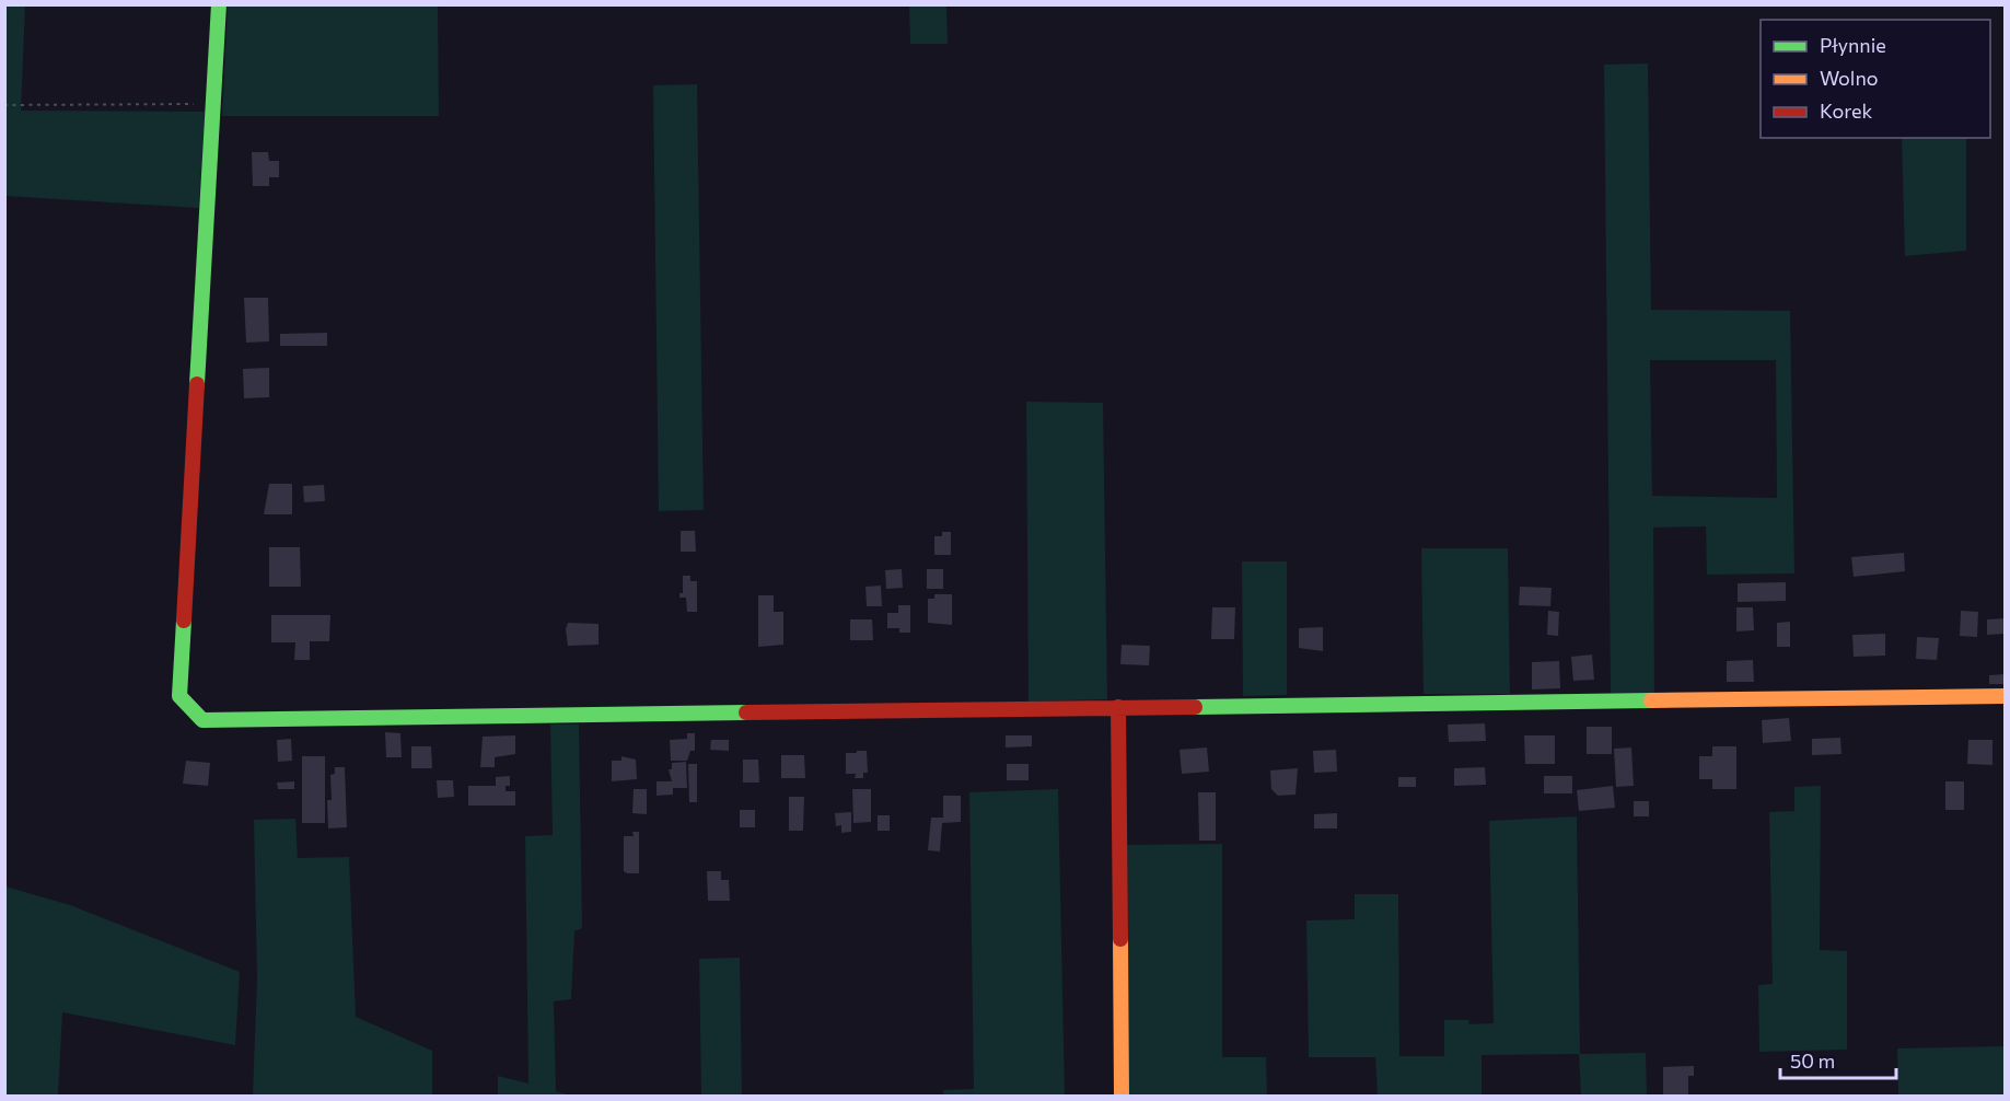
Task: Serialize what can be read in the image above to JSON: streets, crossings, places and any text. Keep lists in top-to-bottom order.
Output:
{
  "legend": ["Płynnie", "Wolno", "Korek"],
  "scale_bar": "50 m"
}
